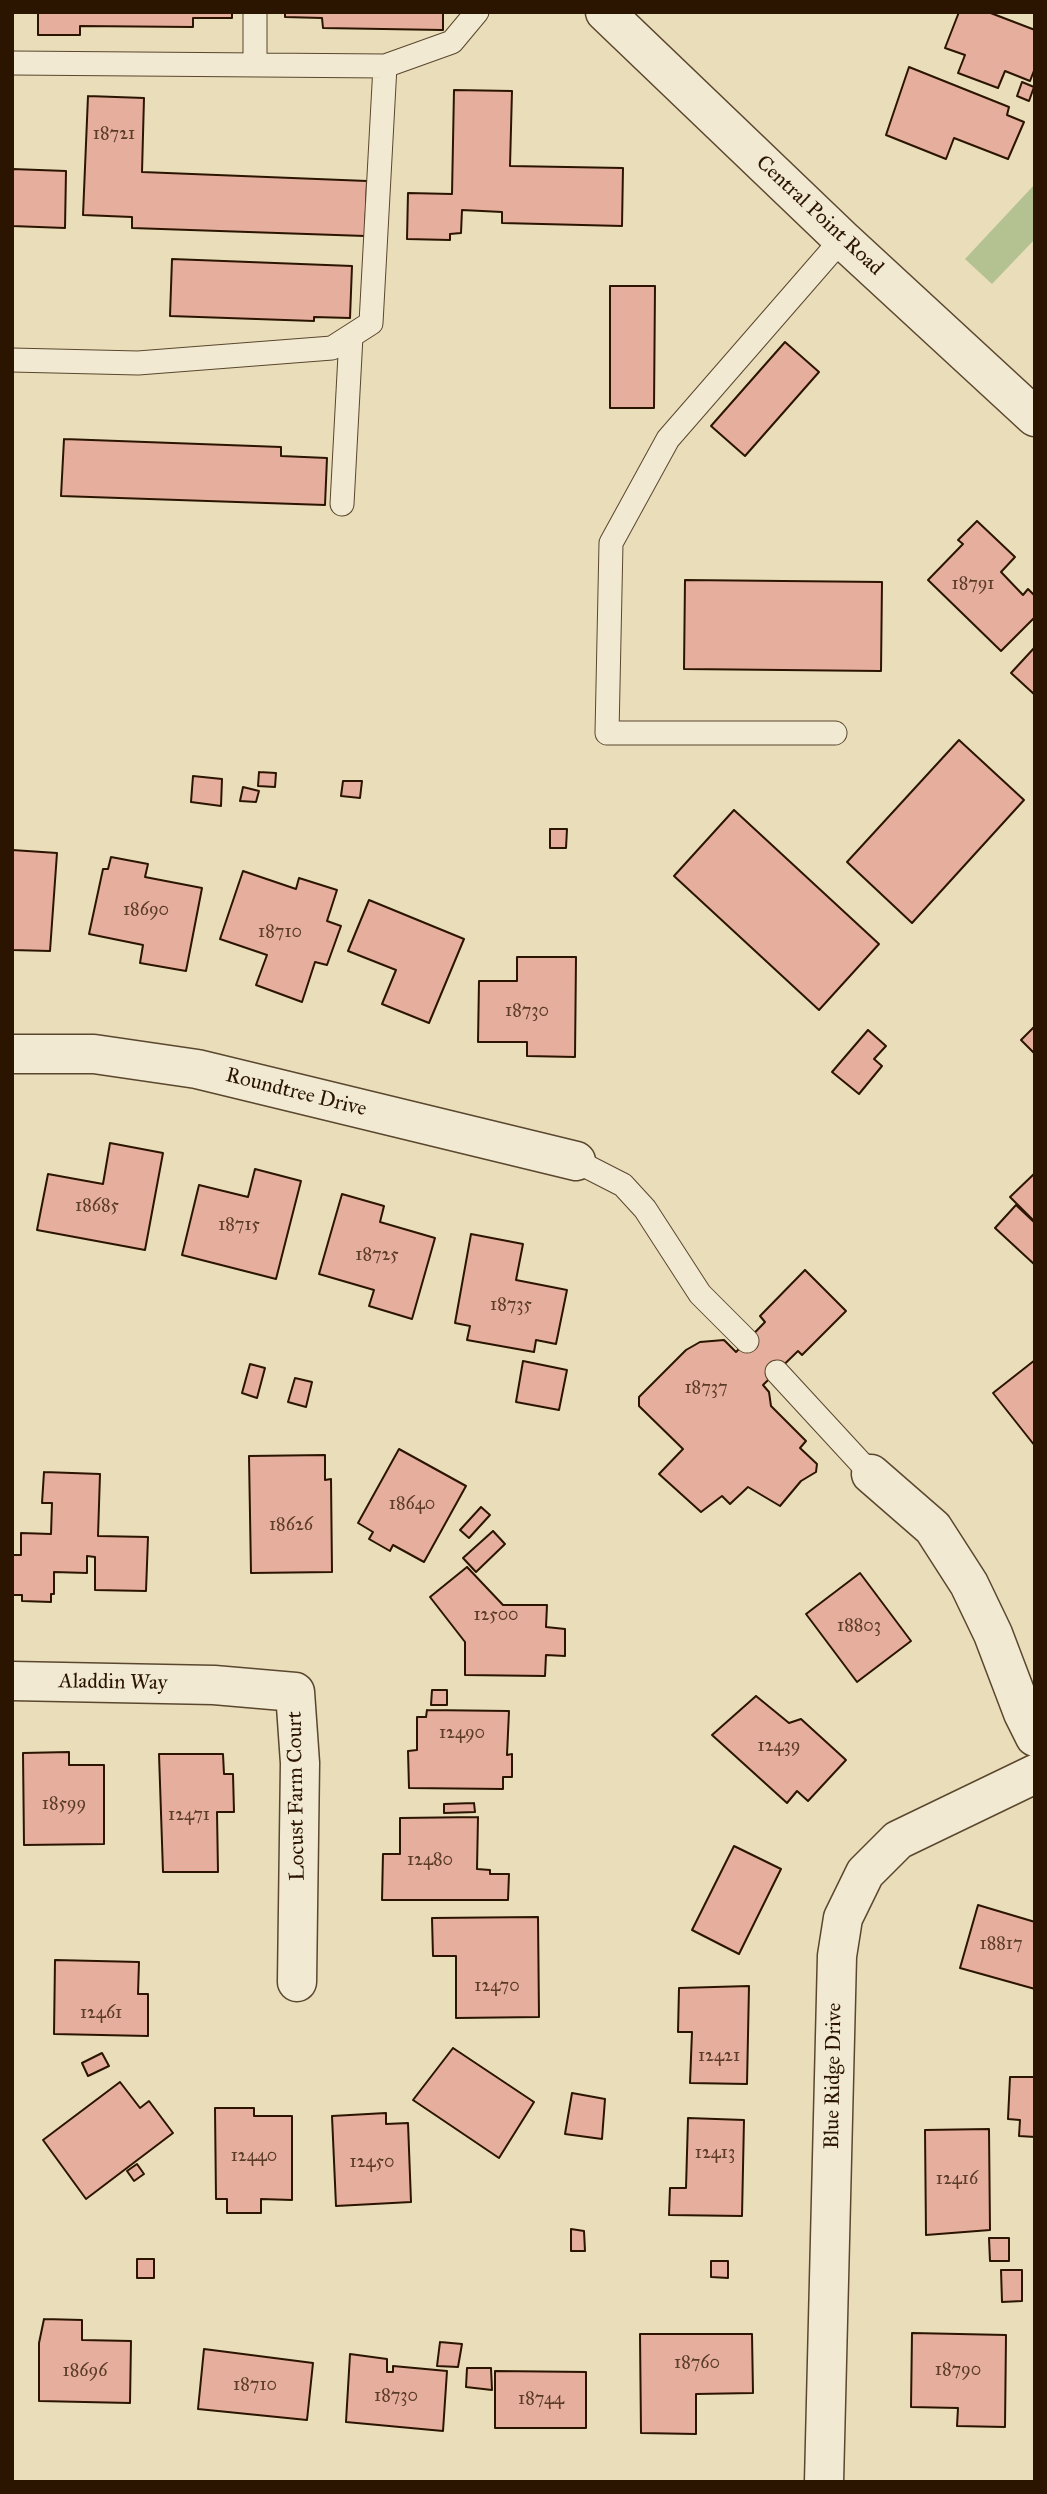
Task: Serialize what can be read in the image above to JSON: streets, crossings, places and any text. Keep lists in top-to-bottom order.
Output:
{
  "streets": {
    "street": [
      "Central Point Road",
      "Roundtree Drive",
      "Aladdin Way",
      "Locust Farm Court",
      "Blue Ridge Drive"
    ]
  },
  "crossings": [
    ["Aladdin Way", "Locust Farm Court"]
  ],
  "house_numbers": [
    "18721",
    "18791",
    "18690",
    "18710",
    "18730",
    "18685",
    "18715",
    "18725",
    "18735",
    "18737",
    "18640",
    "18626",
    "12500",
    "18803",
    "12490",
    "12439",
    "18599",
    "12471",
    "12480",
    "18817",
    "12470",
    "12461",
    "12421",
    "12413",
    "12440",
    "12450",
    "12416",
    "18760",
    "18790",
    "18696",
    "18710",
    "18730",
    "18744"
  ]
}
